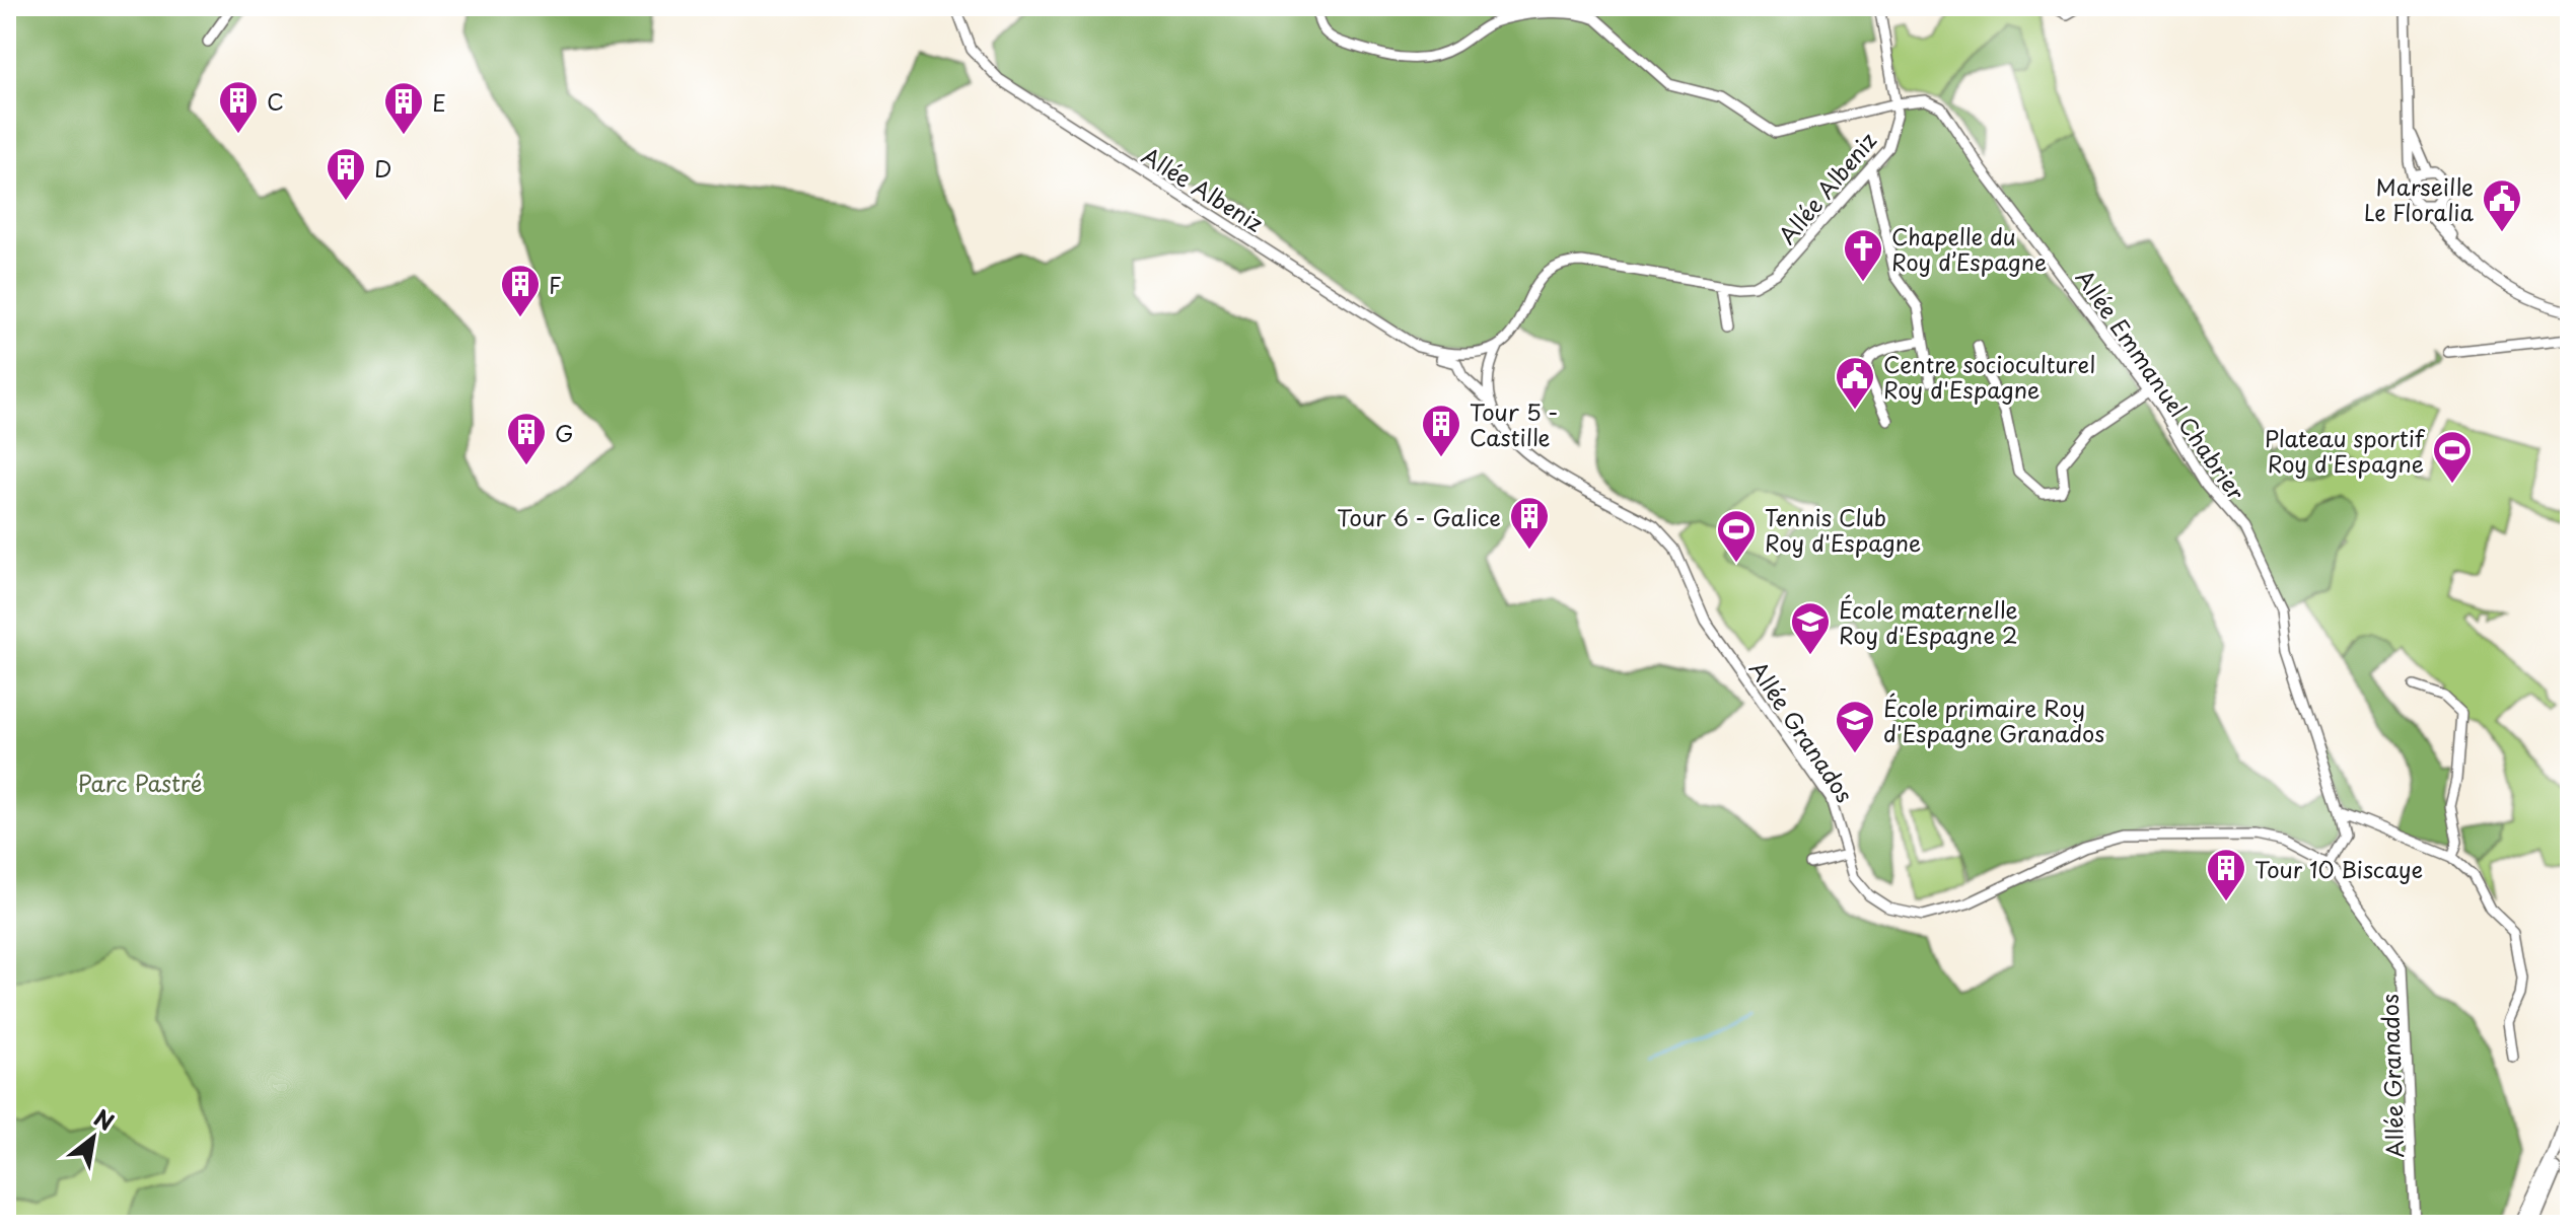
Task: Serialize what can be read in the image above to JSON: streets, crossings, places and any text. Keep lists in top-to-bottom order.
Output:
{
  "streets": {
    "street": ["Allée Albeniz", "Allée Emmanuel Chabrier", "Allée Granados"]
  },
  "crossings": [
    ["Allée Albeniz", "Allée Emmanuel Chabrier"],
    ["Allée Albeniz", "Allée Granados"],
    ["Allée Emmanuel Chabrier", "Allée Granados"]
  ],
  "parks": ["Parc Pastré"],
  "places": {
    "building": [
      "C",
      "E",
      "D",
      "F",
      "Tour 5 - Castille",
      "G",
      "Tour 6 - Galice",
      "Tour 10 Biscaye"
    ],
    "public building": ["Marseille Le Floralia", "Centre socioculturel Roy d'Espagne"],
    "church": ["Chapelle du Roy d’Espagne"],
    "sports": ["Plateau sportif Roy d'Espagne", "Tennis Club Roy d'Espagne"],
    "school or university": ["École maternelle Roy d'Espagne 2", "École primaire Roy d'Espagne Granados"]
  },
  "north": "top right"
}
